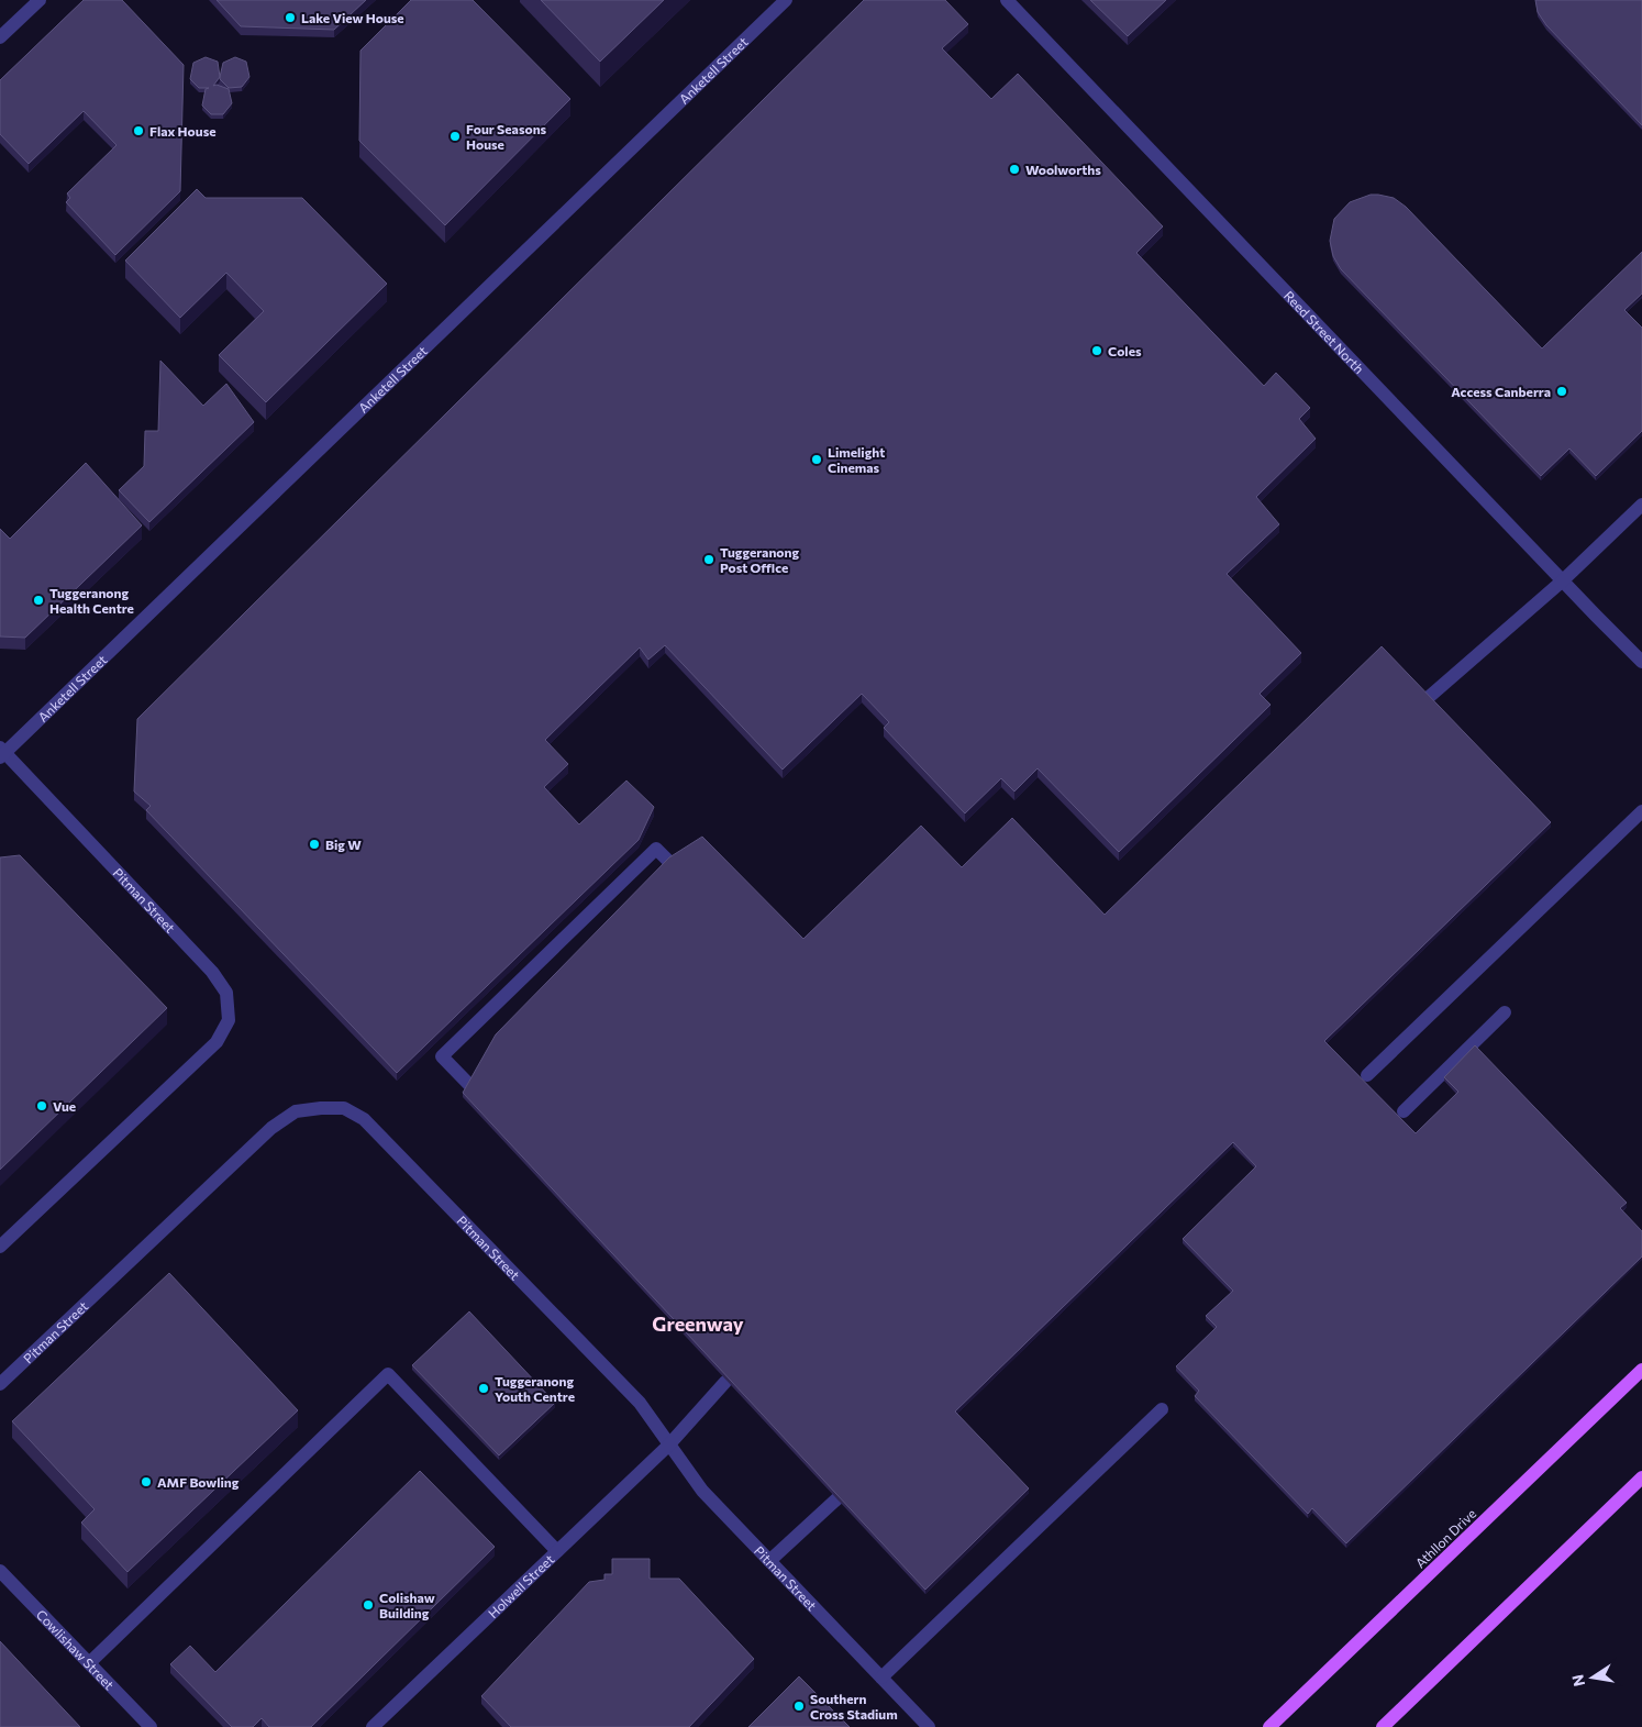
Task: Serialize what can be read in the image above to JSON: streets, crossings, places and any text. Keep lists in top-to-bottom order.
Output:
{
  "streets": {
    "main road": ["Athllon Drive"],
    "street": [
      "Anketell Street",
      "Reed Street North",
      "Pitman Street",
      "Holwell Street",
      "Cowlishaw Street"
    ]
  },
  "crossings": [
    ["Anketell Street", "Pitman Street"],
    ["Pitman Street", "Holwell Street"]
  ],
  "districts": ["Greenway"],
  "places": [
    "Lake View House",
    "Flax House",
    "Four Seasons House",
    "Woolworths",
    "Coles",
    "Access Canberra",
    "Limelight Cinemas",
    "Tuggeranong Post Office",
    "Tuggeranong Health Centre",
    "Big W",
    "Vue",
    "Tuggeranong Youth Centre",
    "AMF Bowling",
    "Colishaw Building",
    "Southern Cross Stadium"
  ],
  "north": "left"
}
